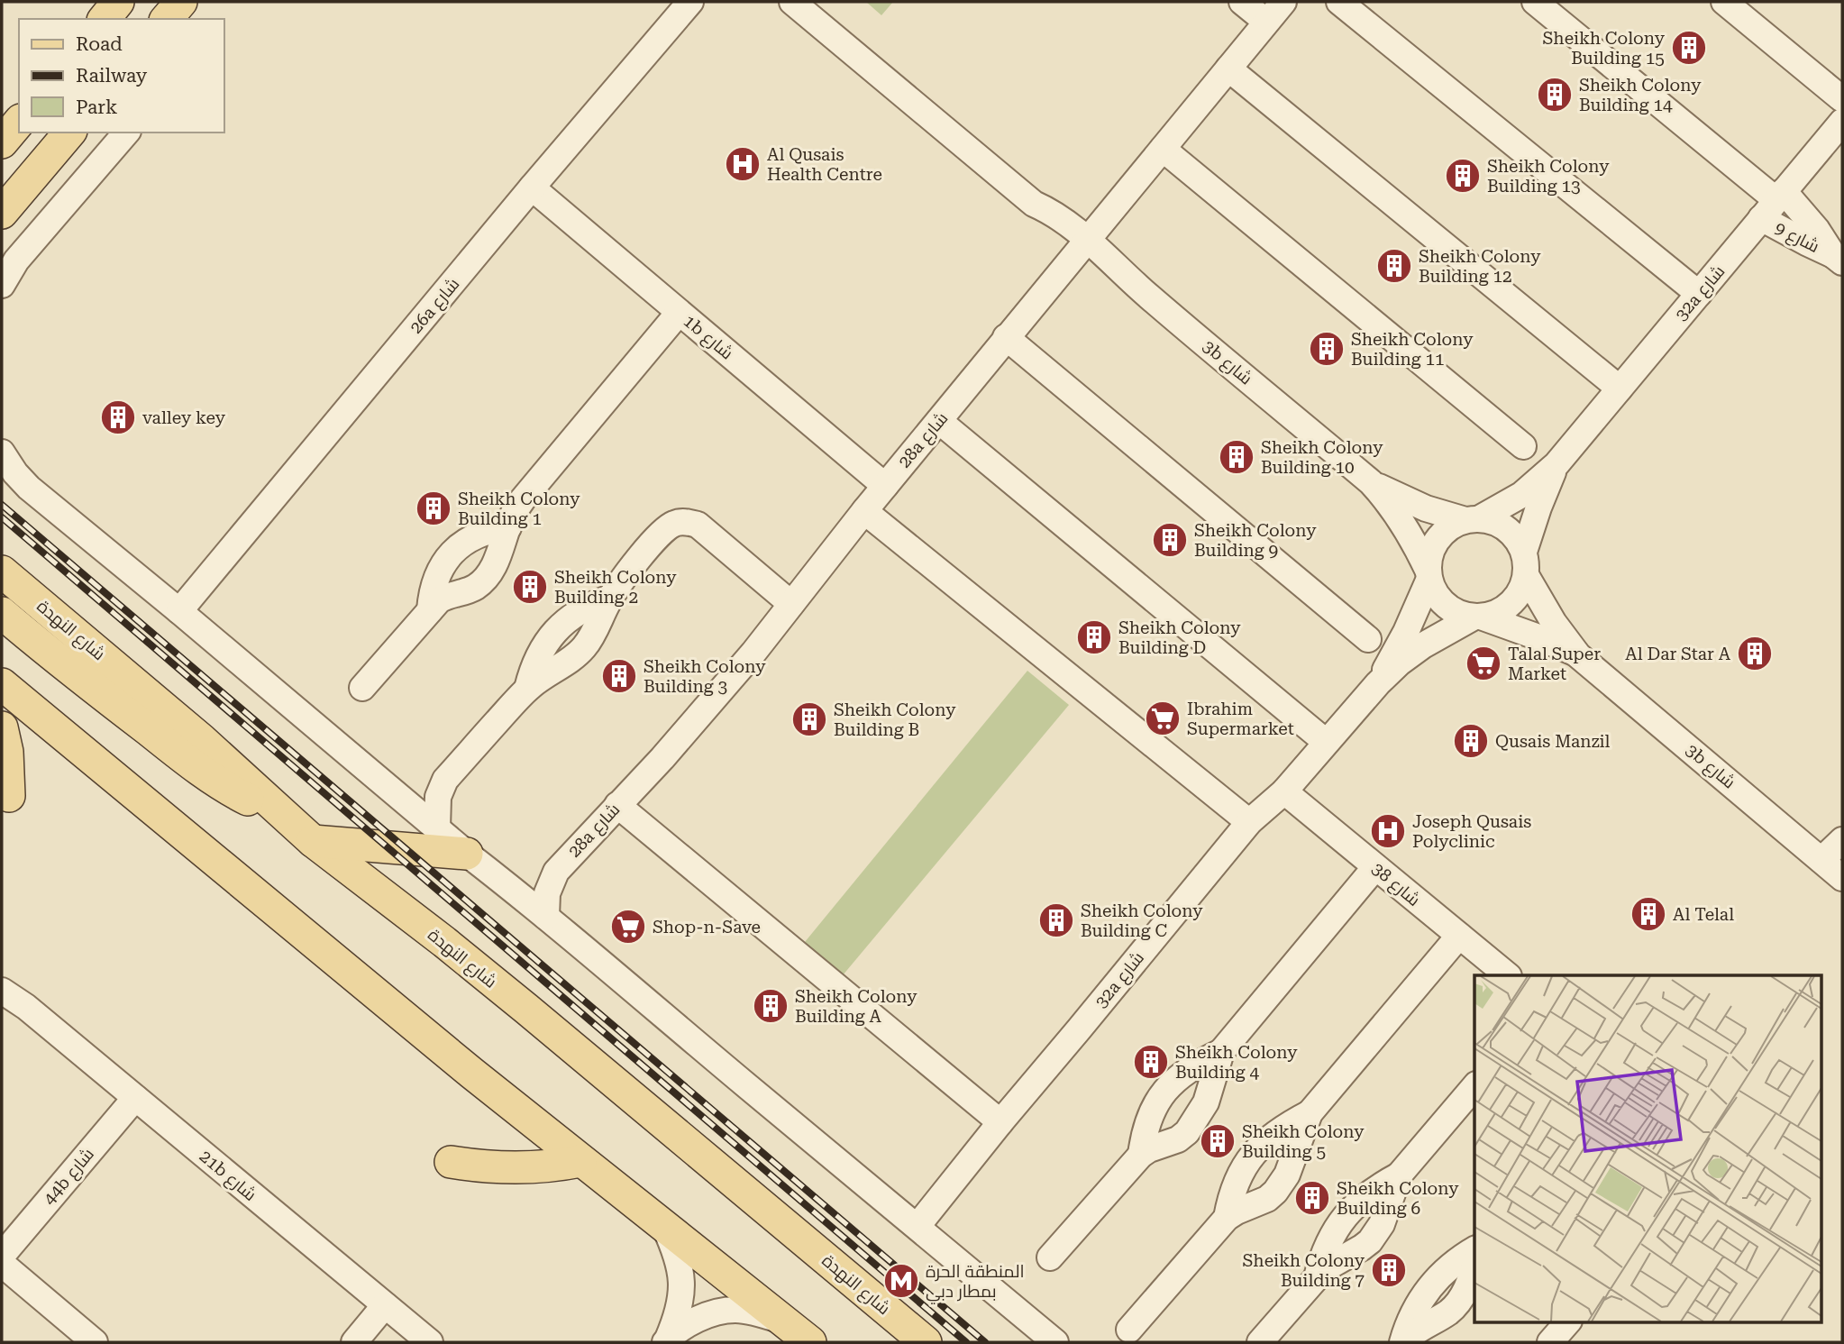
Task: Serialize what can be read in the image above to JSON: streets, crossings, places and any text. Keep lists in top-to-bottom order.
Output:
{
  "streets": {
    "main road": ["شارع النهدة"],
    "street": [
      "شارع 9",
      "32a شارع",
      "26a شارع",
      "1b شارع",
      "3b شارع",
      "28a شارع",
      "شارع 38",
      "21b شارع",
      "44b شارع"
    ]
  },
  "crossings": [
    ["شارع 9", "32a شارع"],
    ["32a شارع", "3b شارع"],
    ["32a شارع", "شارع 38"],
    ["26a شارع", "1b شارع"],
    ["1b شارع", "28a شارع"],
    ["3b شارع", "28a شارع"],
    ["21b شارع", "44b شارع"]
  ],
  "places": {
    "building": [
      "Sheikh Colony Building 15",
      "Sheikh Colony Building 14",
      "Sheikh Colony Building 13",
      "Sheikh Colony Building 12",
      "Sheikh Colony Building 11",
      "valley key",
      "Sheikh Colony Building 10",
      "Sheikh Colony Building 1",
      "Sheikh Colony Building 9",
      "Sheikh Colony Building 2",
      "Sheikh Colony Building D",
      "Al Dar Star A",
      "Sheikh Colony Building 3",
      "Sheikh Colony Building B",
      "Qusais Manzil",
      "Al Telal",
      "Sheikh Colony Building C",
      "Sheikh Colony Building A",
      "Sheikh Colony Building 4",
      "Sheikh Colony Building 5",
      "Sheikh Colony Building 6",
      "Sheikh Colony Building 7"
    ],
    "hospital": ["Al Qusais Health Centre", "Joseph Qusais Polyclinic"],
    "supermarket": ["Talal Super Market", "Ibrahim Supermarket", "Shop-n-Save"],
    "metro station": ["المنطقة الحرة بمطار دبي"]
  },
  "legend": ["Road", "Railway", "Park"]
}
